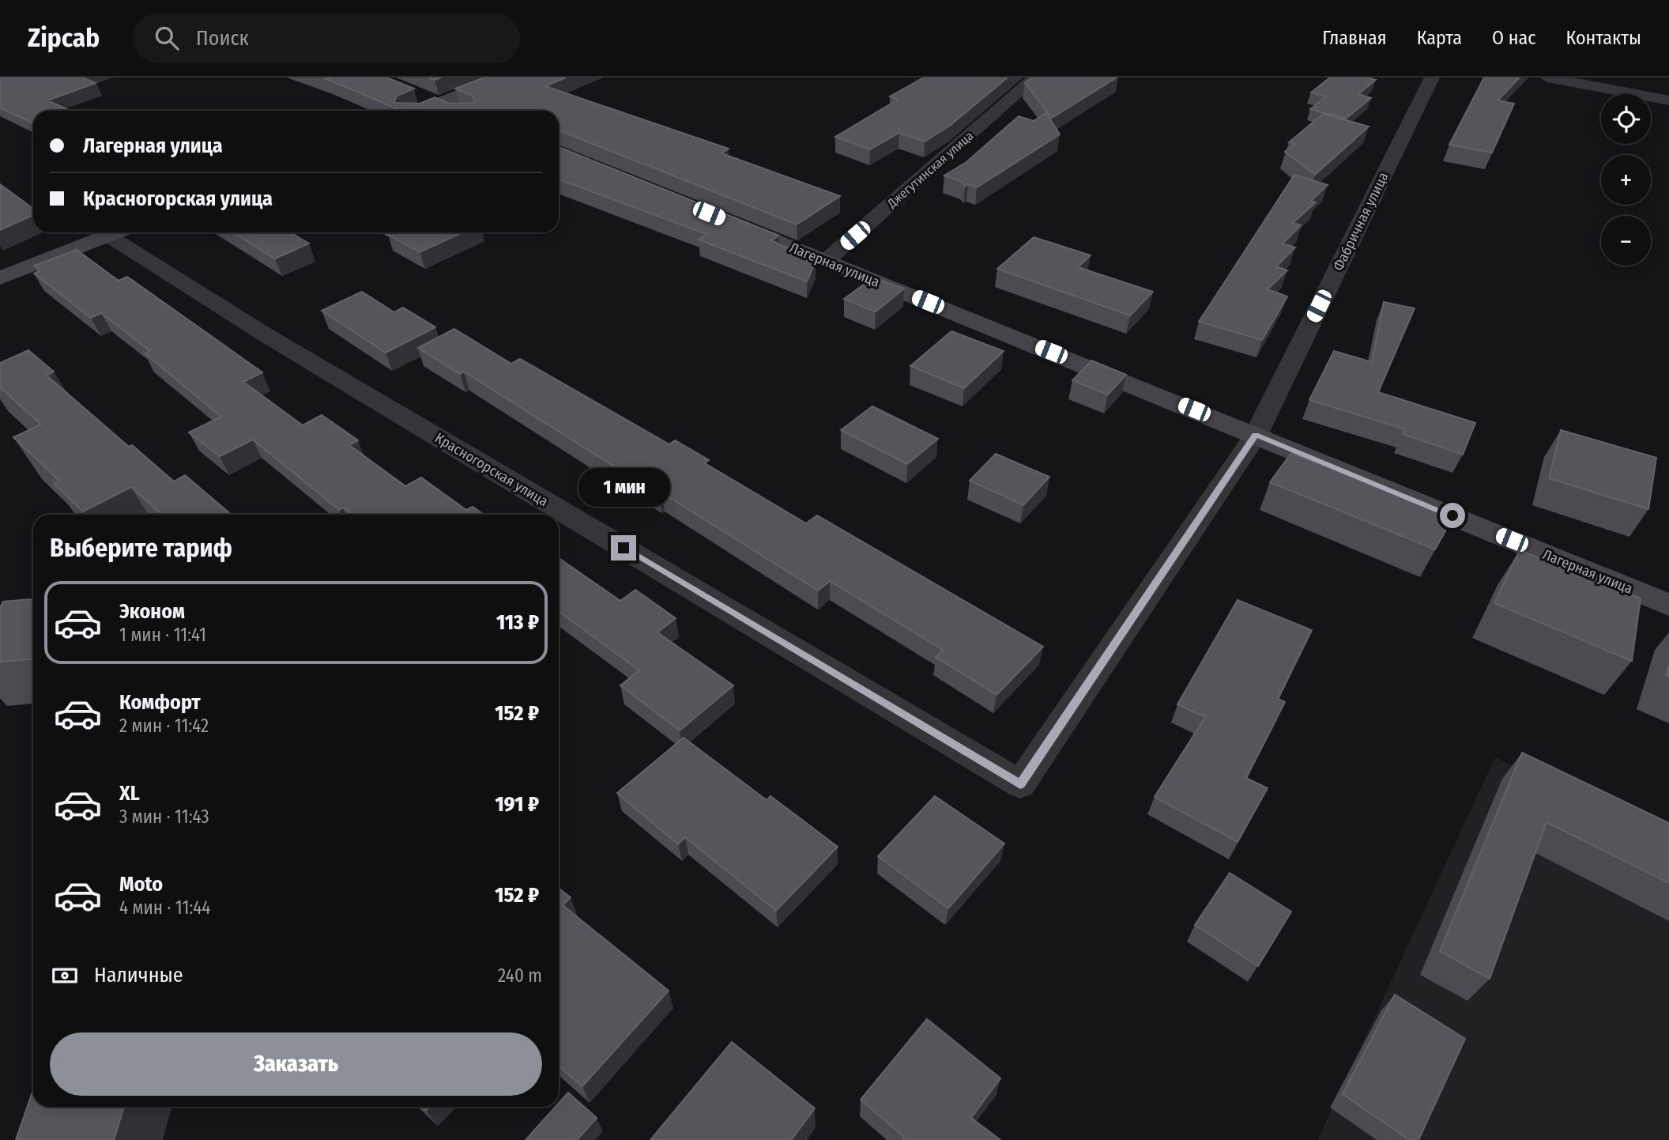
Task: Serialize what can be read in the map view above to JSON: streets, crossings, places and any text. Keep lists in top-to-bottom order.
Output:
{
  "streets": {
    "street": [
      "Джегутинская улица",
      "Фабричная улица",
      "Лагерная улица",
      "Красногорская улица"
    ]
  },
  "crossings": [
    ["Джегутинская улица", "Лагерная улица"],
    ["Фабричная улица", "Лагерная улица"],
    ["Фабричная улица", "Красногорская улица"]
  ],
  "page": {
    "header": "Zipcab",
    "search": "Поиск",
    "nav": [
      "Главная",
      "Карта",
      "О нас",
      "Контакты"
    ],
    "map_buttons": ["+", "−"],
    "banner": ["Лагерная улица", "Красногорская улица"],
    "bubble": "1 мин",
    "heading": "Выберите тариф",
    "list": [
      {
        "name": "Эконом",
        "note": "1 мин · 11:41",
        "value": "113 ₽"
      },
      {
        "name": "Комфорт",
        "note": "2 мин · 11:42",
        "value": "152 ₽"
      },
      {
        "name": "XL",
        "note": "3 мин · 11:43",
        "value": "191 ₽"
      },
      {
        "name": "Moto",
        "note": "4 мин · 11:44",
        "value": "152 ₽"
      }
    ],
    "pay": ["Наличные", "240 m"],
    "buttons": "Заказать"
  }
}
